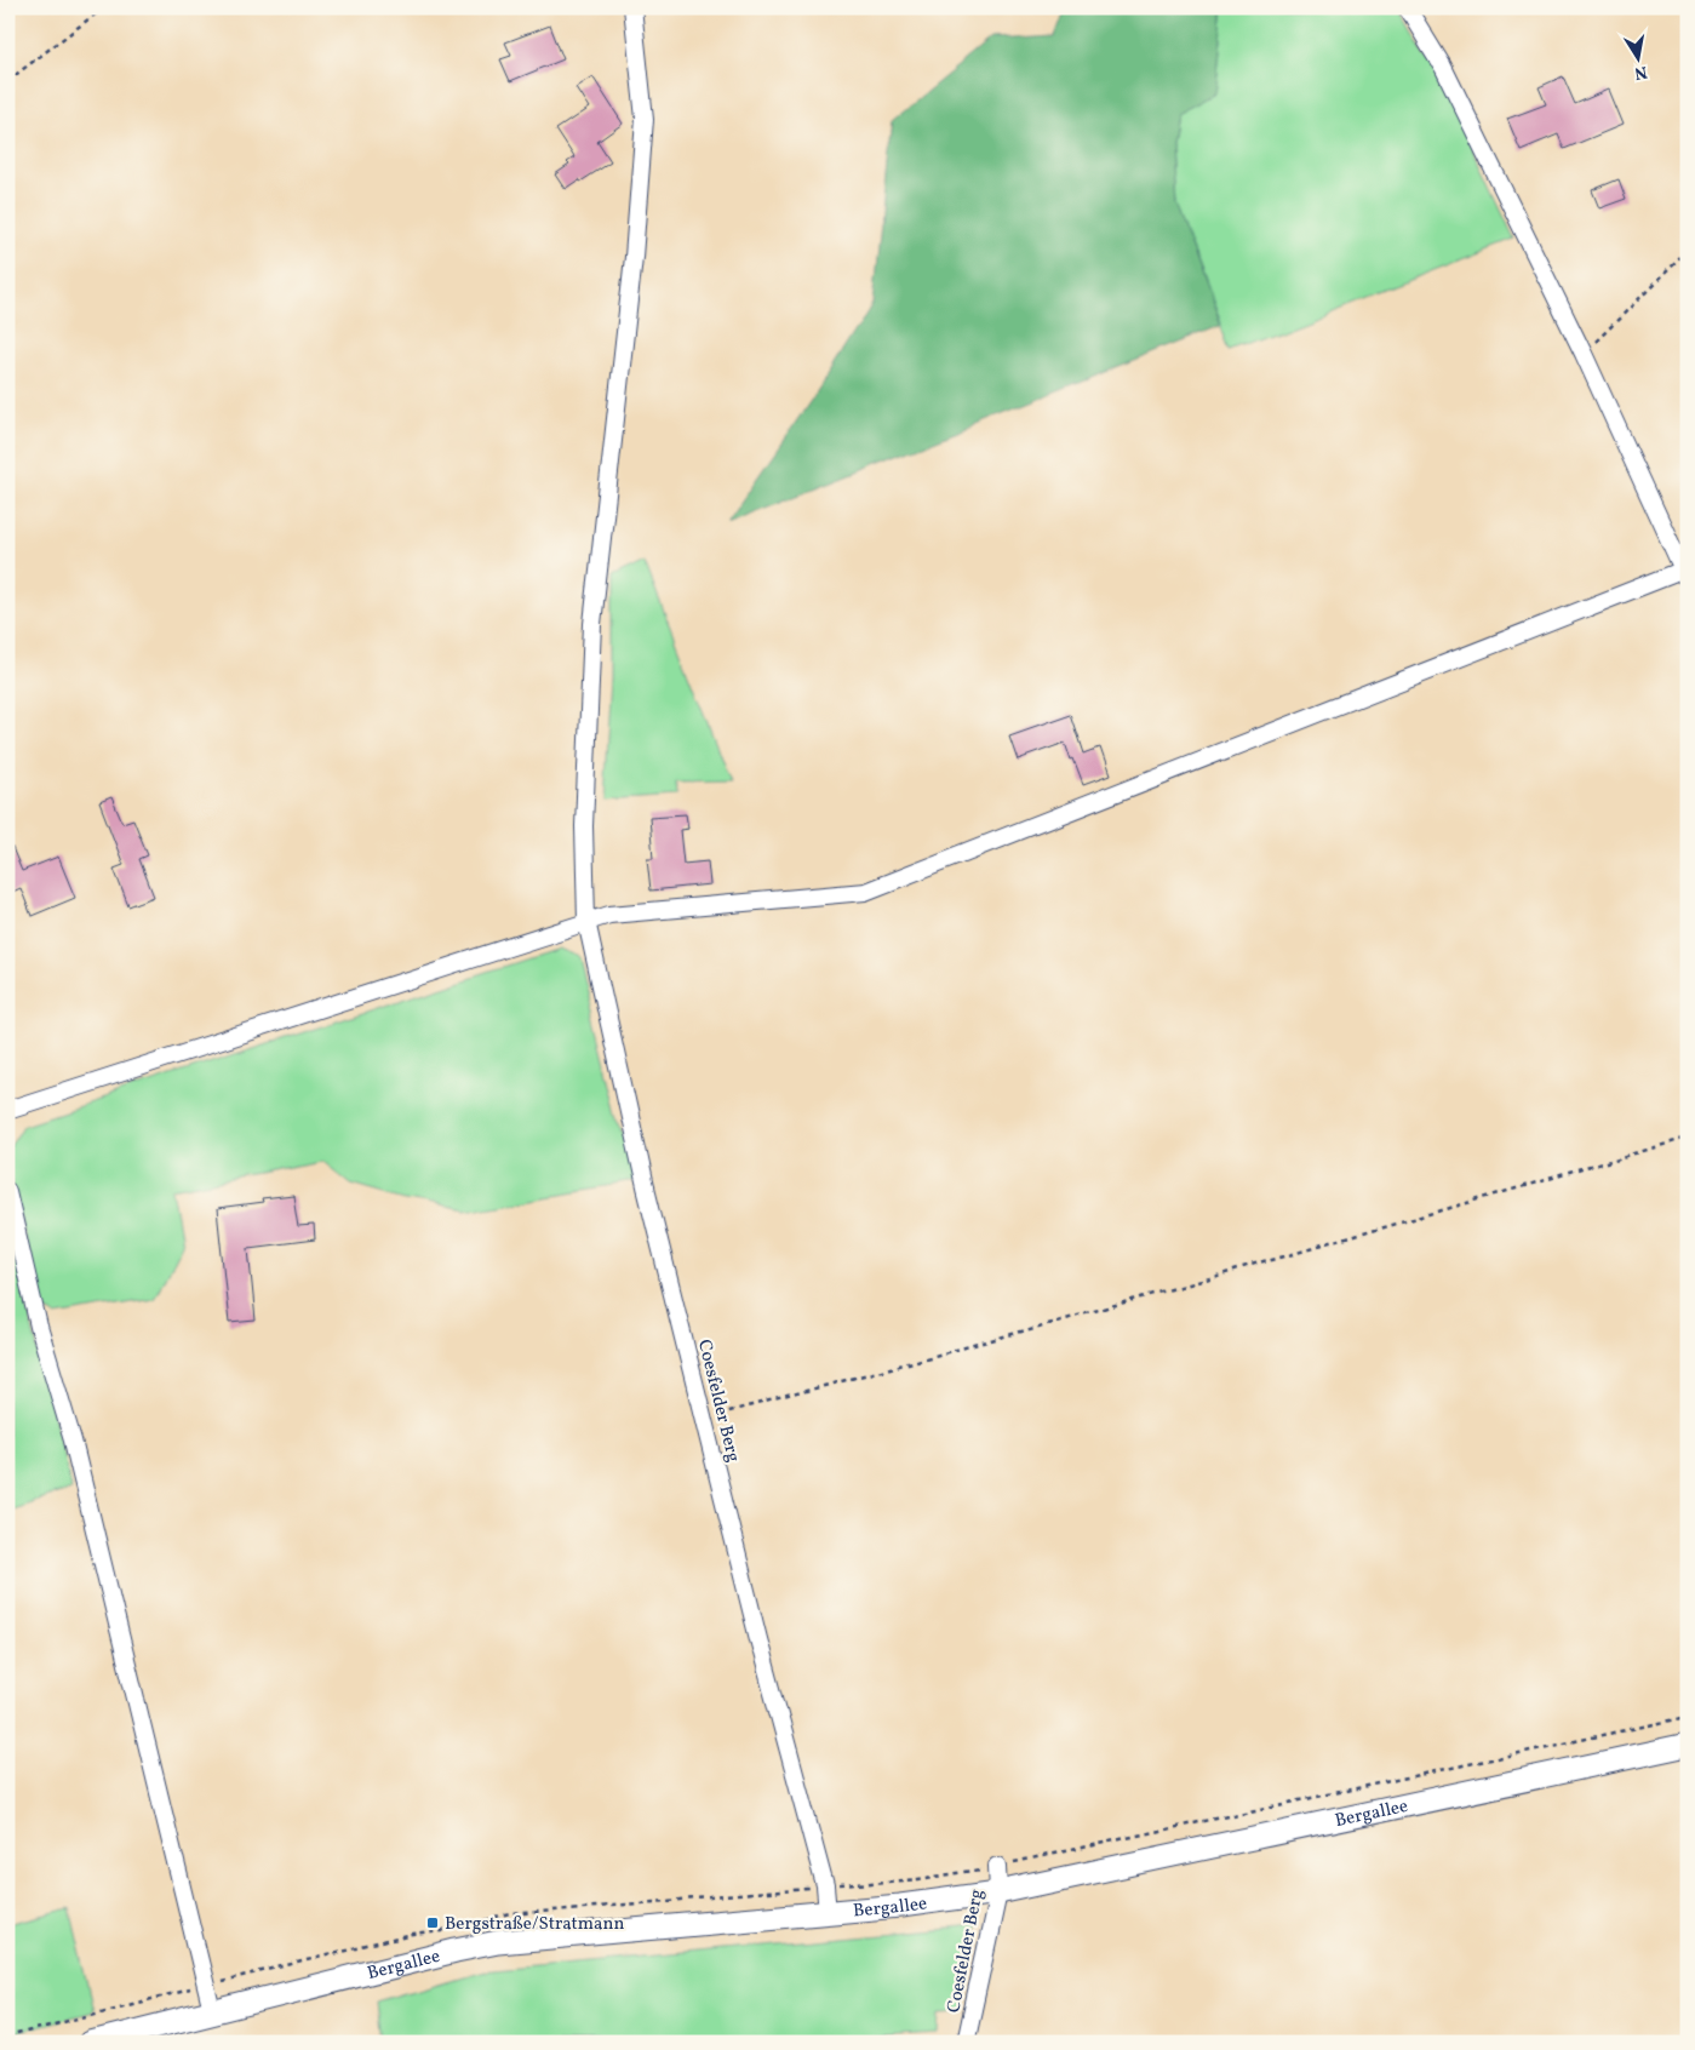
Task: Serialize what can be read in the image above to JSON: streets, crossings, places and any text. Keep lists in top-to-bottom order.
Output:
{
  "streets": {
    "street": ["Coesfelder Berg", "Bergallee"]
  },
  "crossings": [
    ["Coesfelder Berg", "Bergallee"]
  ],
  "places": {
    "transit": ["Bergstraße/Stratmann"]
  },
  "north": "bottom"
}
